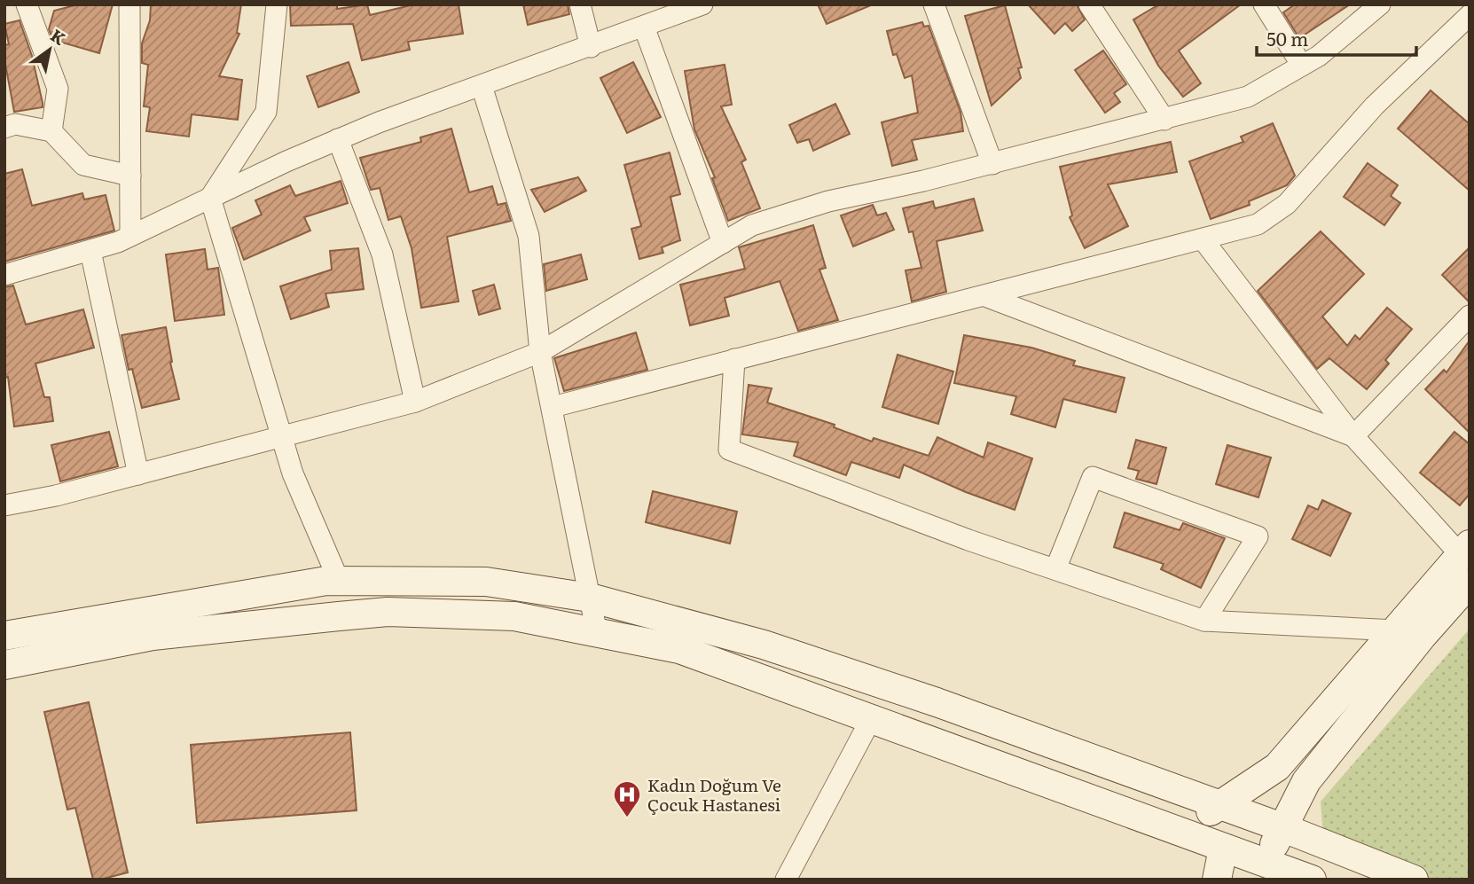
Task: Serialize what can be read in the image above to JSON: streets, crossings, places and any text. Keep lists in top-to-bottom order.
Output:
{
  "places": {
    "hospital": ["Kadın Doğum Ve Çocuk Hastanesi"]
  },
  "scale_bar": "50 m",
  "north": "top right"
}
